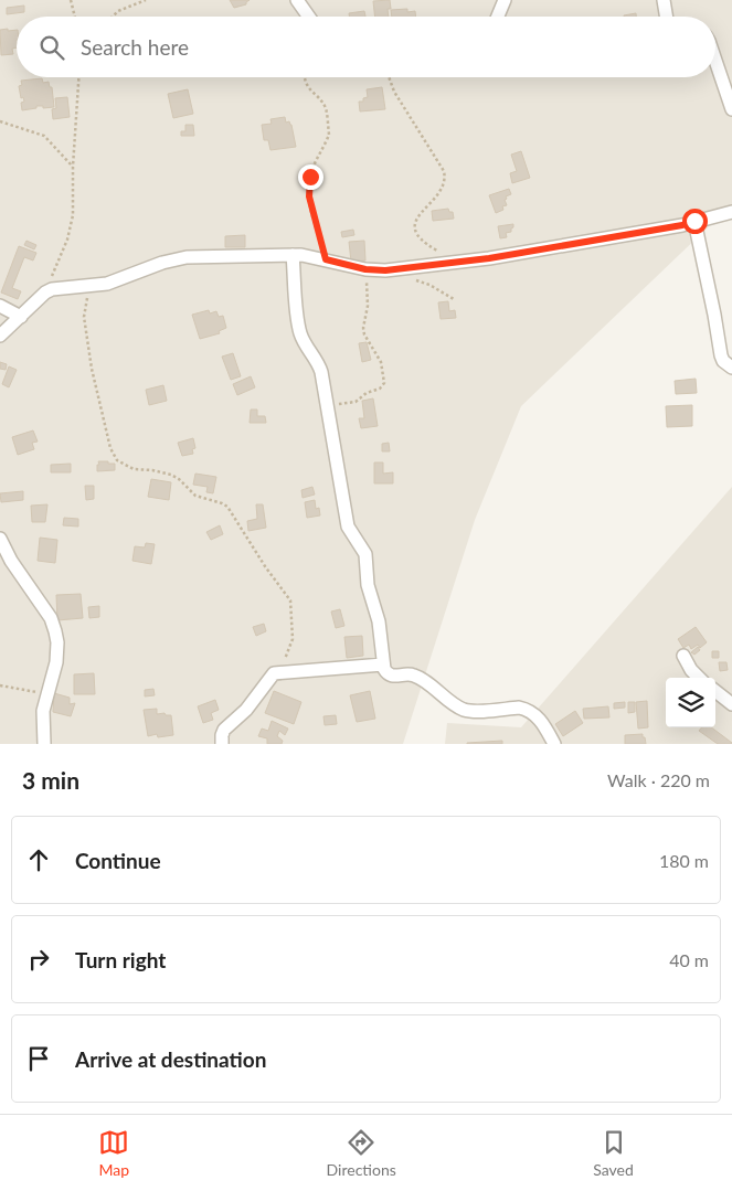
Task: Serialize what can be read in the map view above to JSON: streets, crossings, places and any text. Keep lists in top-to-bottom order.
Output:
{
  "page": {
    "search": "Search here",
    "heading": ["3 min", "Walk · 220 m"],
    "list": [
      ["Continue", "180 m"],
      ["Turn right", "40 m"],
      "Arrive at destination"
    ],
    "nav": ["Map", "Directions", "Saved"]
  }
}
